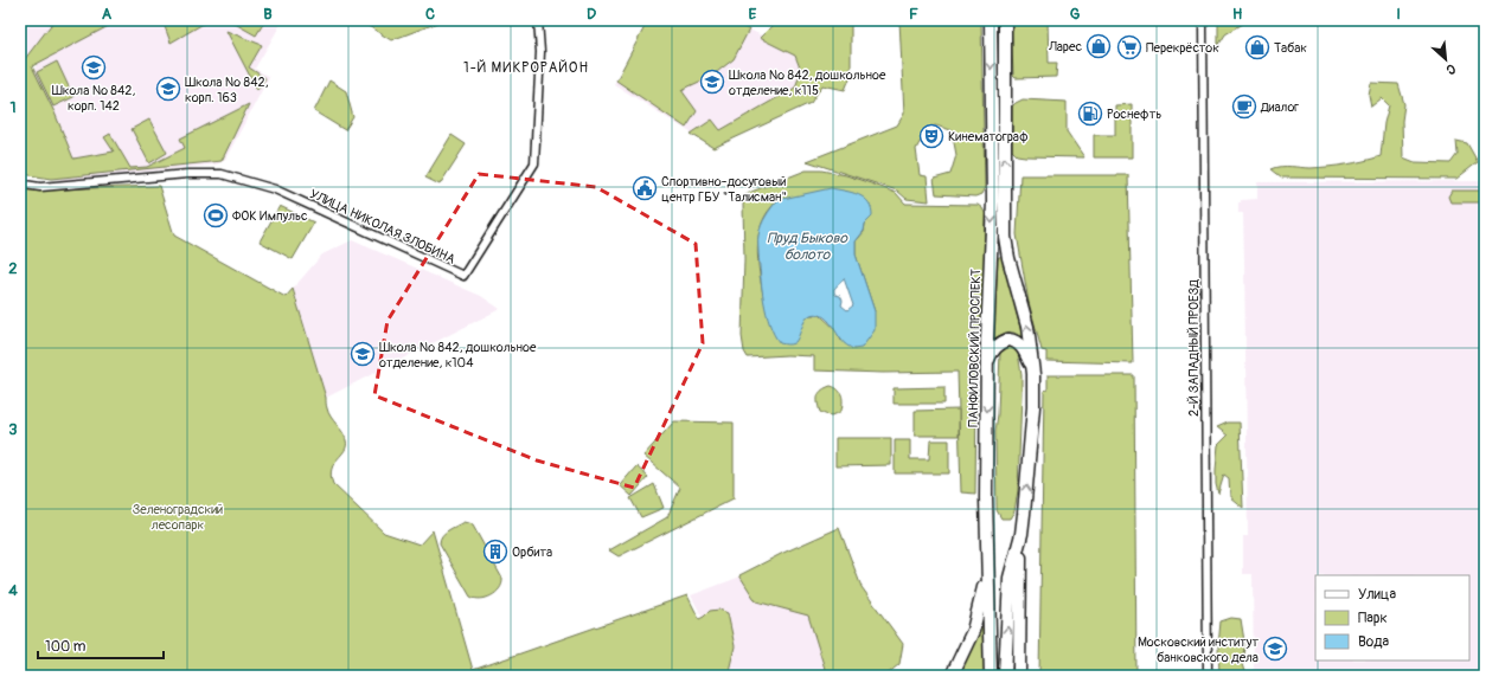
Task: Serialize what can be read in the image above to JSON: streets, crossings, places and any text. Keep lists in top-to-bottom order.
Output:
{
  "streets": {
    "main road": ["ПАНФИЛОВСКИЙ ПРОСПЕКТ"],
    "street": ["УЛИЦА НИКОЛАЯ ЗЛОБИНА", "2-Й ЗАПАДНЫЙ ПРОЕЗД"]
  },
  "districts": ["1-Й МИКРОРАЙОН"],
  "water": ["Пруд Быково болото"],
  "parks": ["Зеленоградский лесопарк"],
  "places": {
    "shop": ["Ларес", "Табак"],
    "supermarket": ["Перекрёсток"],
    "school or university": [
      "Школа № 842, корп. 142",
      "Школа № 842, дошкольное отделение, к115",
      "Школа № 842, корп. 163",
      "Школа № 842, дошкольное отделение, к104",
      "Московский институт банковского дела"
    ],
    "cafe": ["Диалог"],
    "fuel station": ["Роснефть"],
    "theatre": ["Кинематограф"],
    "public building": ["Спортивно-досуговый центр ГБУ \"Талисман\""],
    "sports": ["ФОК Импульс"],
    "building": ["Орбита"]
  },
  "legend": ["Улица", "Парк", "Вода"],
  "scale_bar": "100 m",
  "north": "bottom right",
  "grid": {
    "columns": [
      "A",
      "B",
      "C",
      "D",
      "E",
      "F",
      "G",
      "H",
      "I"
    ],
    "rows": [
      "1",
      "2",
      "3",
      "4"
    ]
  }
}
